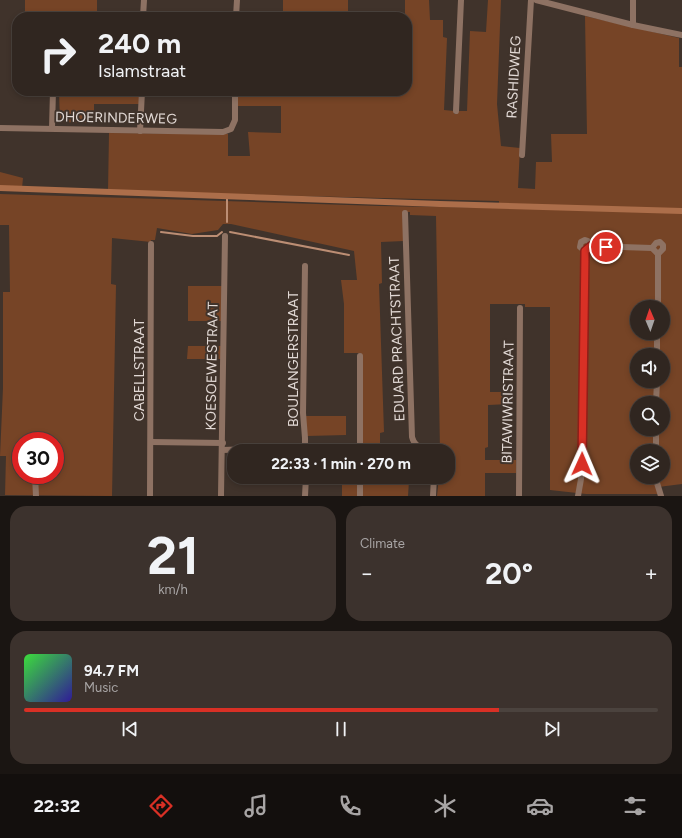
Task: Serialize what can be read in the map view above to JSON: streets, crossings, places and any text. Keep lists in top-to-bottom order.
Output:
{
  "streets": {
    "street": [
      "RASHIDWEG",
      "DHOERINDERWEG",
      "EDUARD PRACHTSTRAAT",
      "BOULANGERSTRAAT",
      "KOESOEWESTRAAT",
      "CABELLSTRAAT",
      "BITAWIWRISTRAAT"
    ]
  },
  "north": "top",
  "page": {
    "turn": ["240 m", "Islamstraat"],
    "limit": "30",
    "trip": "22:33 · 1 min · 270 m",
    "tile": [
      ["21", "km/h"],
      "Climate"
    ],
    "heat": ["−", "20°", "+"],
    "song": ["94.7 FM", "Music"],
    "tabs": "22:32"
  }
}
